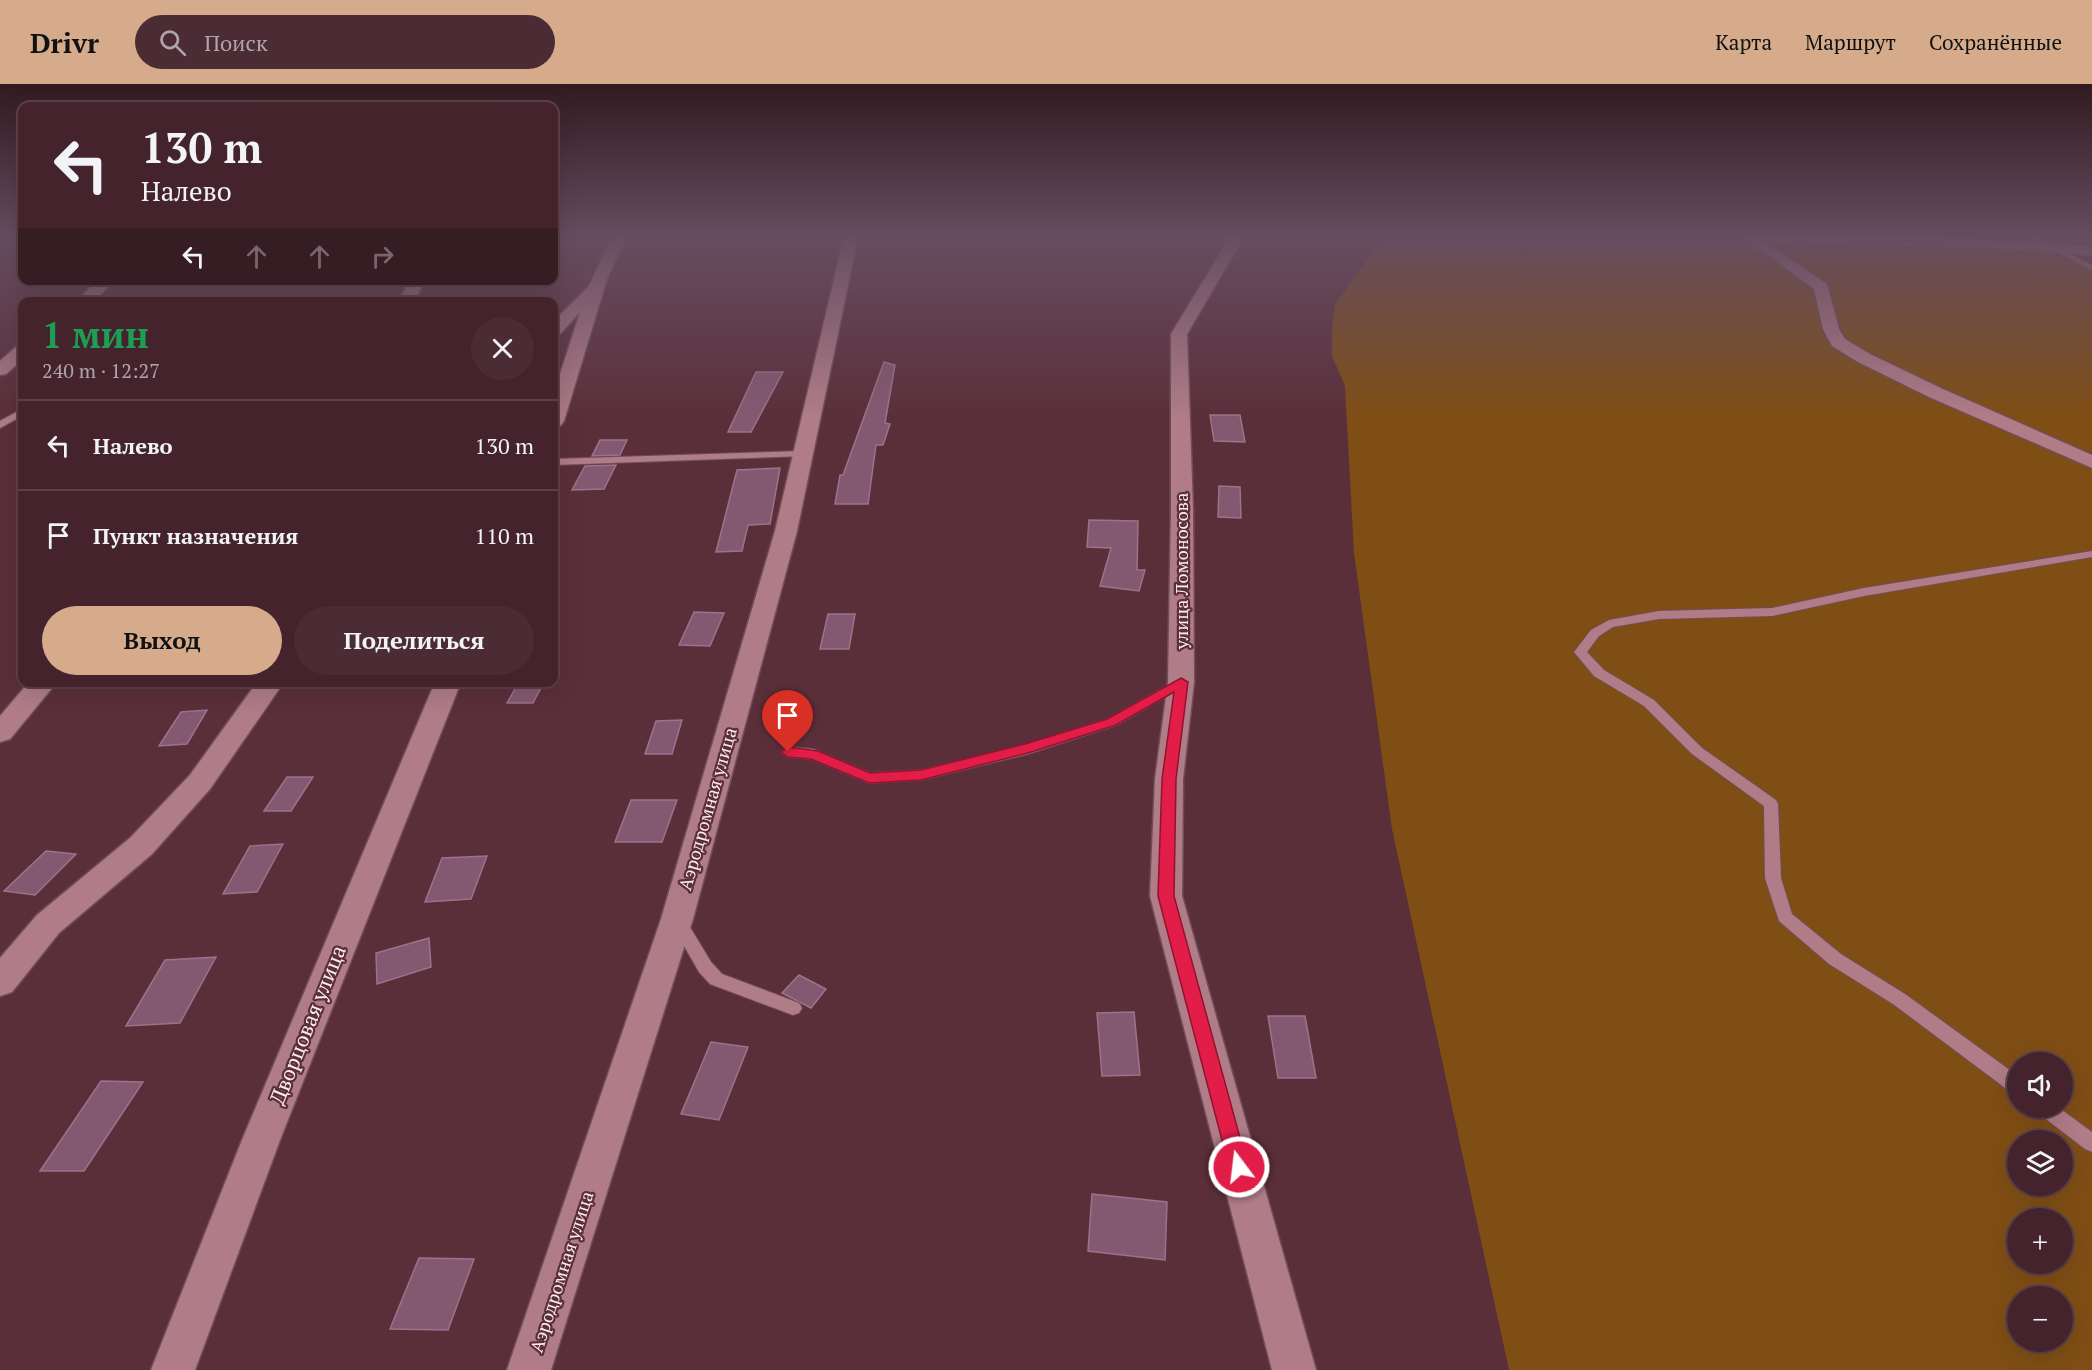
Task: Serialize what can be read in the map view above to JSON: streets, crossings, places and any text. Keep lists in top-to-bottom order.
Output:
{
  "streets": {
    "street": ["улица Ломоносова", "Аэродромная улица", "Дворцовая улица"]
  },
  "page": {
    "header": "Drivr",
    "search": "Поиск",
    "nav": ["Карта", "Маршрут", "Сохранённые"],
    "turn": ["130 m", "Налево"],
    "heading": ["1 мин", "240 m · 12:27"],
    "list": [
      {
        "name": "Налево",
        "value": "130 m"
      },
      {
        "name": "Пункт назначения",
        "value": "110 m"
      }
    ],
    "buttons": ["Выход", "Поделиться"],
    "map_buttons": ["+", "−"]
  }
}
